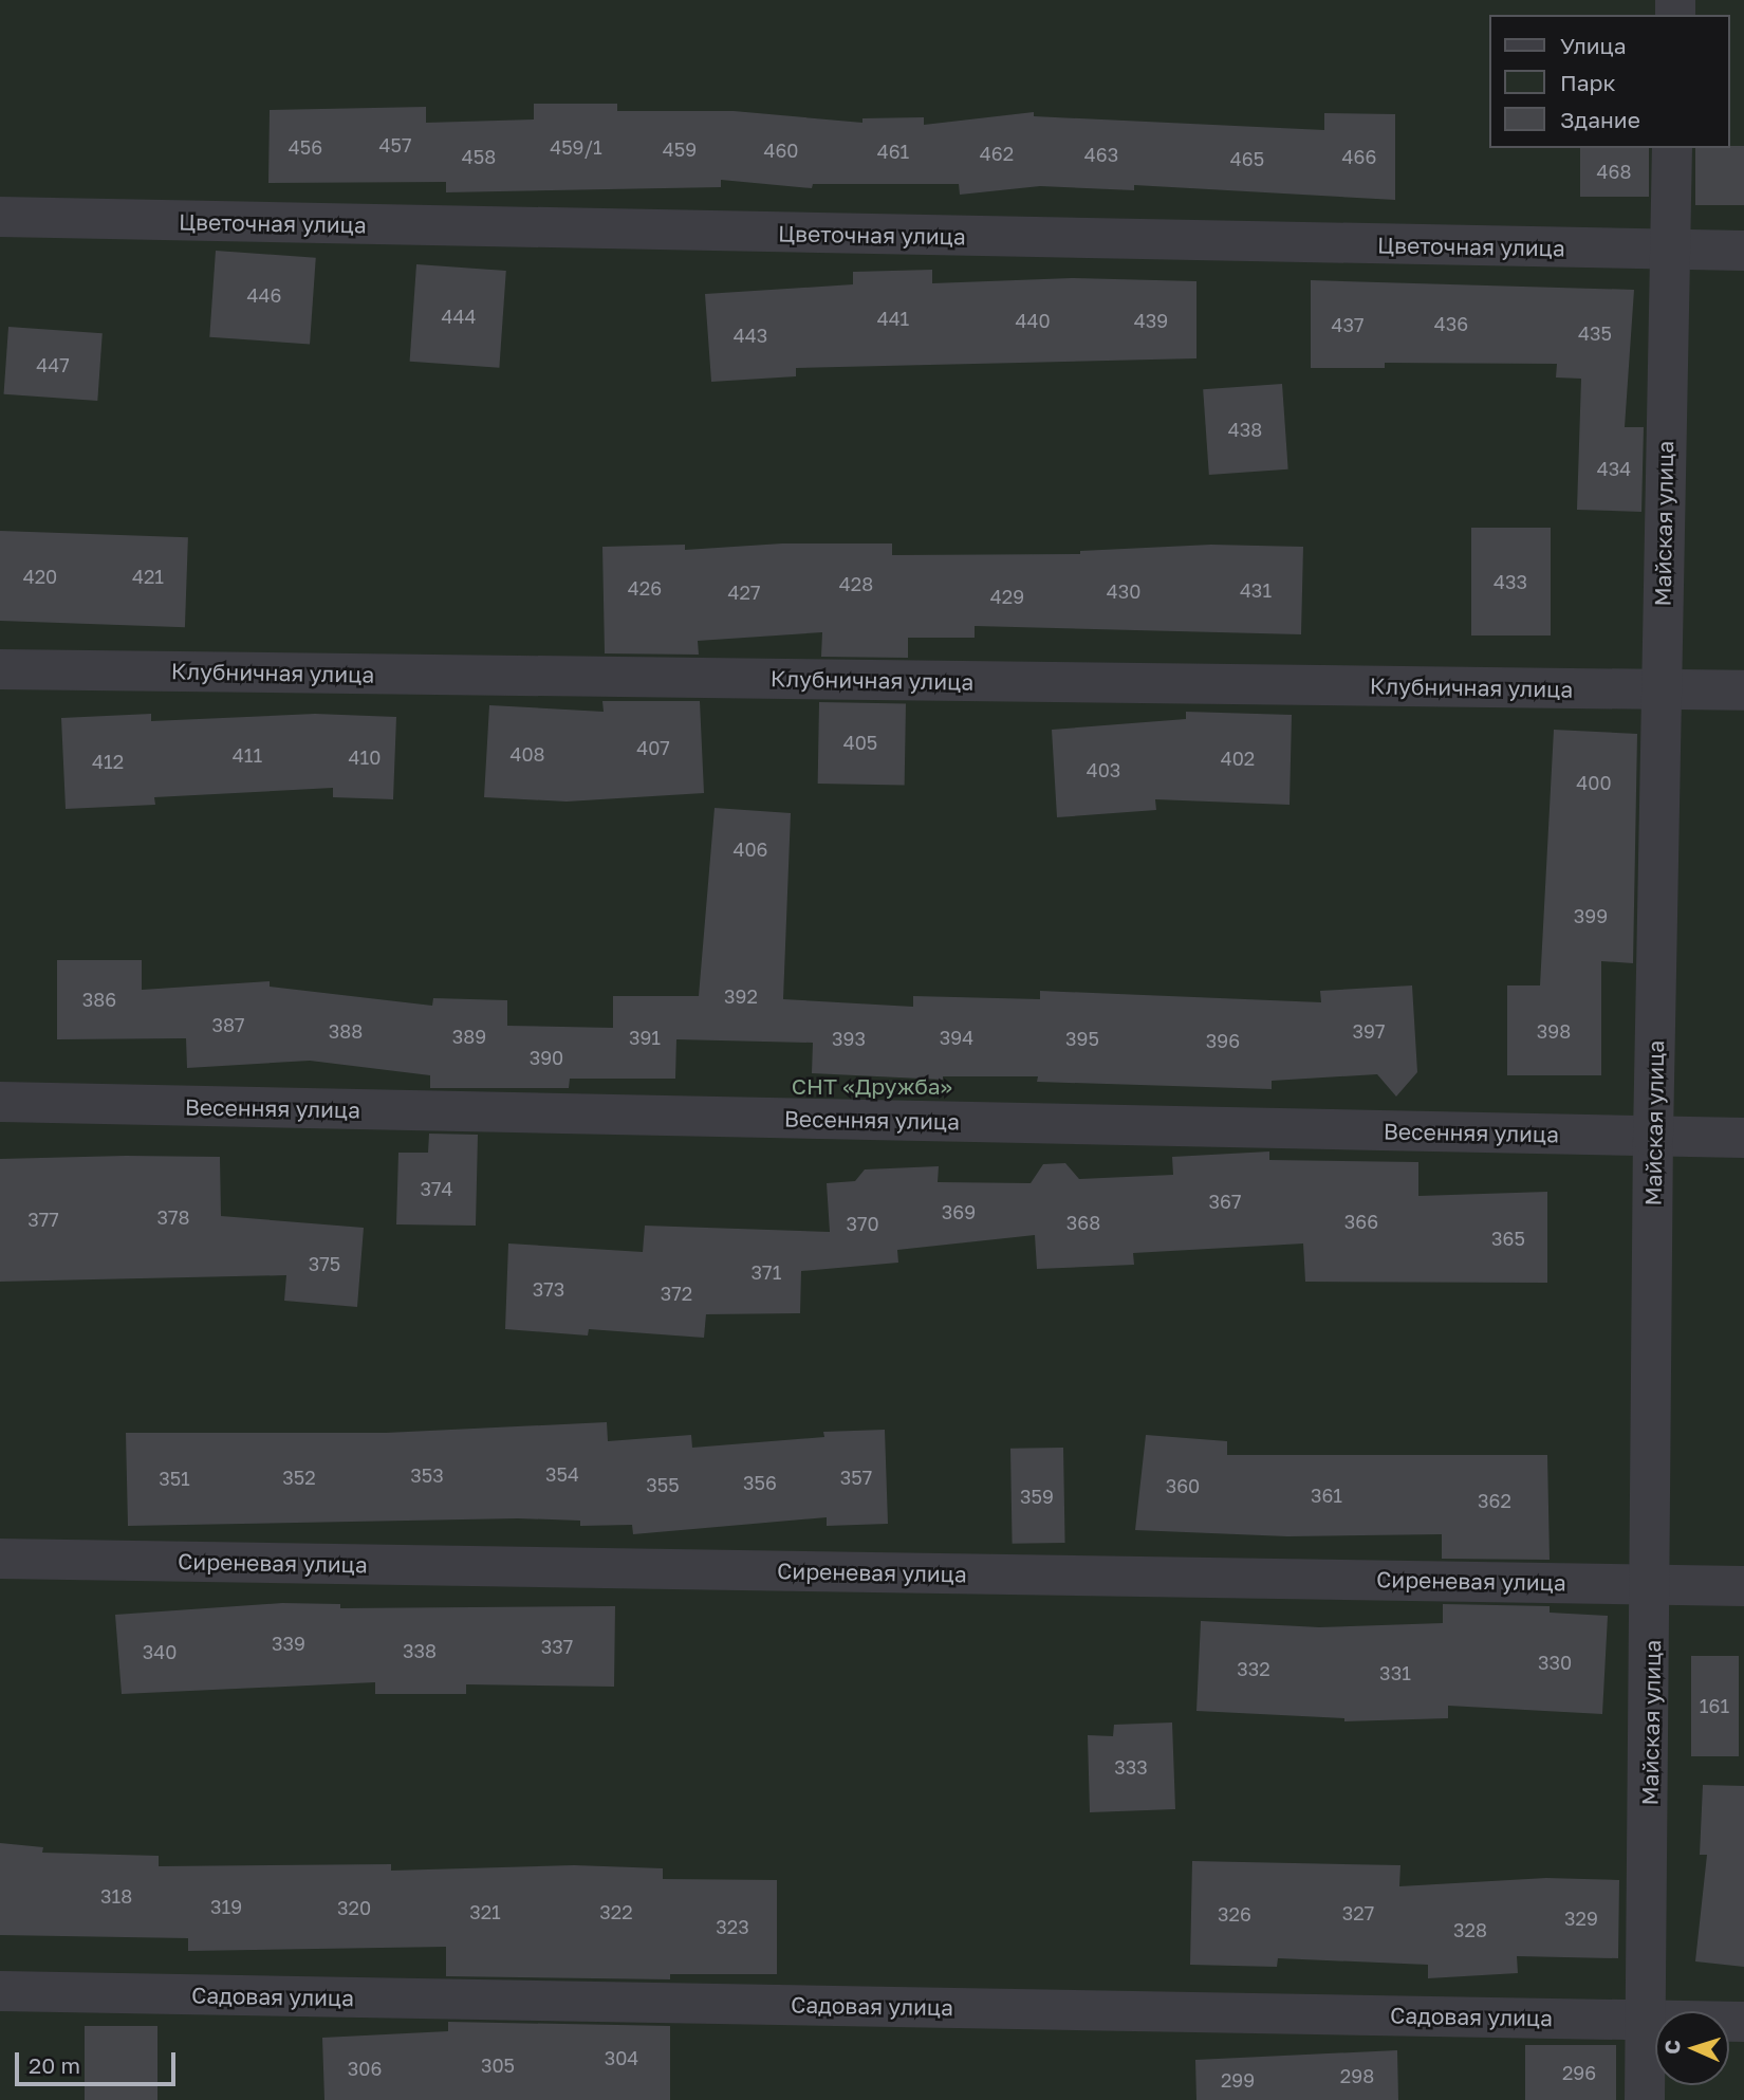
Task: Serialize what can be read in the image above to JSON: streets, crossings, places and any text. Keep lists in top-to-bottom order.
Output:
{
  "streets": {
    "street": [
      "Цветочная улица",
      "Майская улица",
      "Клубничная улица",
      "Весенняя улица",
      "Сиреневая улица",
      "Садовая улица"
    ]
  },
  "crossings": [
    ["Цветочная улица", "Майская улица"],
    ["Майская улица", "Клубничная улица"],
    ["Майская улица", "Весенняя улица"],
    ["Майская улица", "Сиреневая улица"],
    ["Майская улица", "Садовая улица"]
  ],
  "parks": ["СНТ «Дружба»"],
  "house_numbers": [
    "457",
    "456",
    "459/1",
    "459",
    "460",
    "461",
    "462",
    "463",
    "458",
    "466",
    "465",
    "468",
    "446",
    "444",
    "441",
    "440",
    "439",
    "436",
    "437",
    "435",
    "443",
    "447",
    "438",
    "434",
    "420",
    "421",
    "433",
    "428",
    "426",
    "431",
    "430",
    "427",
    "429",
    "405",
    "407",
    "408",
    "411",
    "410",
    "402",
    "412",
    "403",
    "400",
    "406",
    "399",
    "392",
    "386",
    "387",
    "388",
    "397",
    "398",
    "389",
    "391",
    "394",
    "393",
    "395",
    "396",
    "390",
    "374",
    "367",
    "369",
    "378",
    "377",
    "366",
    "368",
    "370",
    "365",
    "375",
    "371",
    "373",
    "372",
    "354",
    "353",
    "352",
    "357",
    "351",
    "356",
    "355",
    "360",
    "361",
    "359",
    "362",
    "339",
    "337",
    "338",
    "340",
    "330",
    "332",
    "331",
    "161",
    "333",
    "318",
    "319",
    "320",
    "321",
    "322",
    "327",
    "326",
    "329",
    "323",
    "328",
    "304",
    "305",
    "306",
    "296",
    "298",
    "299"
  ],
  "legend": ["Улица", "Парк", "Здание"],
  "scale_bar": "20 m",
  "north": "left"
}
